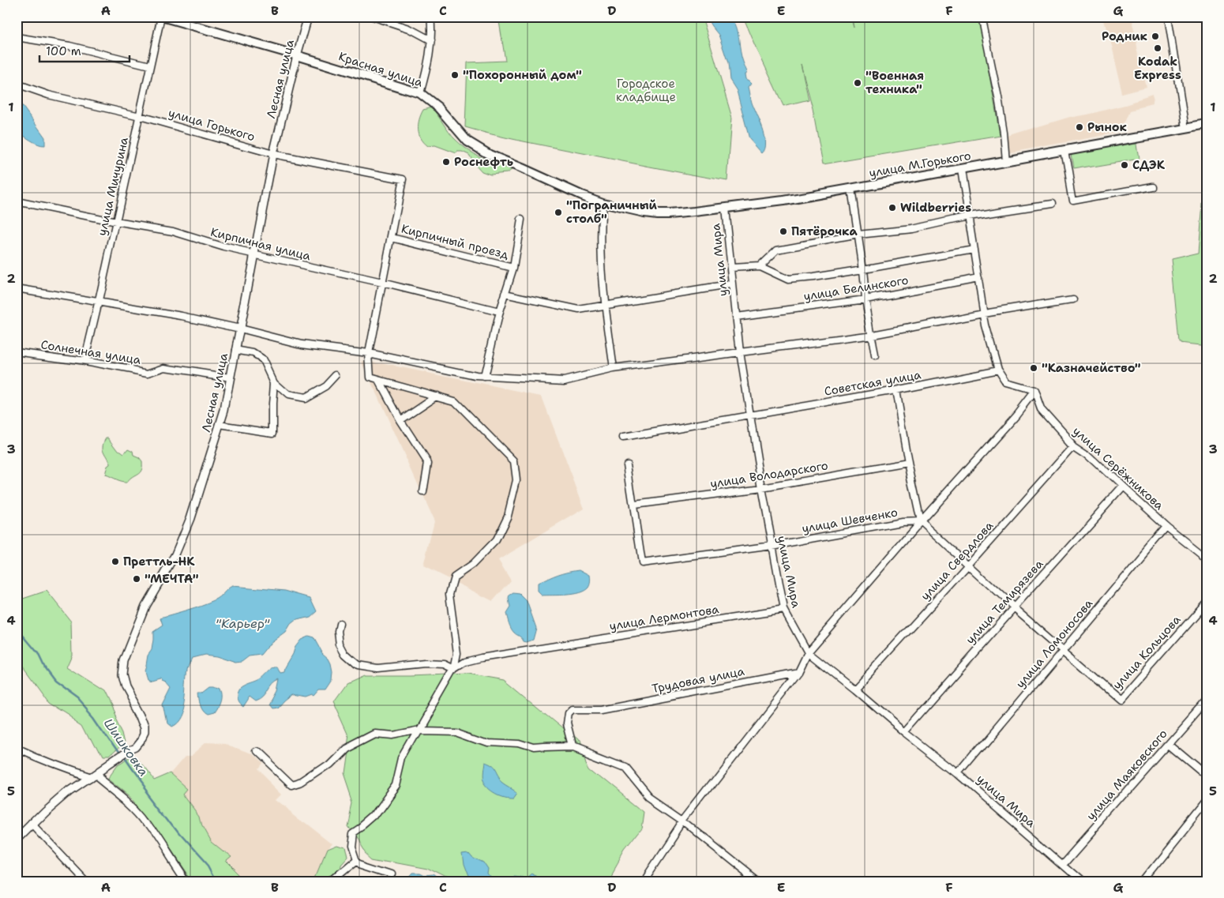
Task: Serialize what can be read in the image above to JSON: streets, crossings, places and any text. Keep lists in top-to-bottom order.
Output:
{
  "streets": {
    "main road": ["Красная улица", "улица М.Горького"],
    "street": [
      "Лесная улица",
      "улица Горького",
      "улица Мичурина",
      "Кирпичный проезд",
      "Кирпичная улица",
      "улица Мира",
      "улица Белинского",
      "Солнечная улица",
      "Советская улица",
      "улица Серёжникова",
      "улица Володарского",
      "улица Шевченко",
      "улица Свердлова",
      "улица Темирязева",
      "улица Лермонтова",
      "улица Ломоносова",
      "улица Кольцова",
      "Трудовая улица",
      "улица Маяковского"
    ]
  },
  "crossings": [
    ["Красная улица", "Лесная улица"],
    ["Красная улица", "улица М.Горького"],
    ["Красная улица", "улица Мичурина"],
    ["Лесная улица", "улица Горького"],
    ["Лесная улица", "Кирпичная улица"],
    ["Лесная улица", "Солнечная улица"],
    ["улица Горького", "улица Мичурина"],
    ["улица Горького", "Кирпичный проезд"],
    ["улица М.Горького", "улица Мира"],
    ["улица Мичурина", "Кирпичная улица"],
    ["улица Мичурина", "Солнечная улица"],
    ["улица Мира", "улица Белинского"],
    ["улица Мира", "Советская улица"],
    ["улица Мира", "улица Володарского"],
    ["улица Мира", "улица Шевченко"],
    ["улица Мира", "улица Свердлова"],
    ["улица Мира", "улица Темирязева"],
    ["улица Мира", "улица Лермонтова"],
    ["улица Мира", "улица Ломоносова"],
    ["улица Мира", "улица Маяковского"],
    ["улица Серёжникова", "улица Свердлова"],
    ["улица Серёжникова", "улица Темирязева"],
    ["улица Серёжникова", "улица Ломоносова"],
    ["улица Володарского", "улица Шевченко"],
    ["улица Ломоносова", "улица Кольцова"]
  ],
  "water": ["\"Карьер\"", "Шишковка"],
  "parks": ["Городское кладбище"],
  "places": [
    "Родник",
    "Kodak Express",
    "\"Похоронный дом\"",
    "\"Военная техника\"",
    "Рынок",
    "Роснефть",
    "СДЭК",
    "Wildberries",
    "\"Пограничный столб\"",
    "Пятёрочка",
    "\"Казначейство\"",
    "Преттль-НК",
    "\"МЕЧТА\""
  ],
  "scale_bar": "100 m",
  "grid": {
    "columns": [
      "A",
      "B",
      "C",
      "D",
      "E",
      "F",
      "G"
    ],
    "rows": [
      "1",
      "2",
      "3",
      "4",
      "5"
    ]
  }
}
